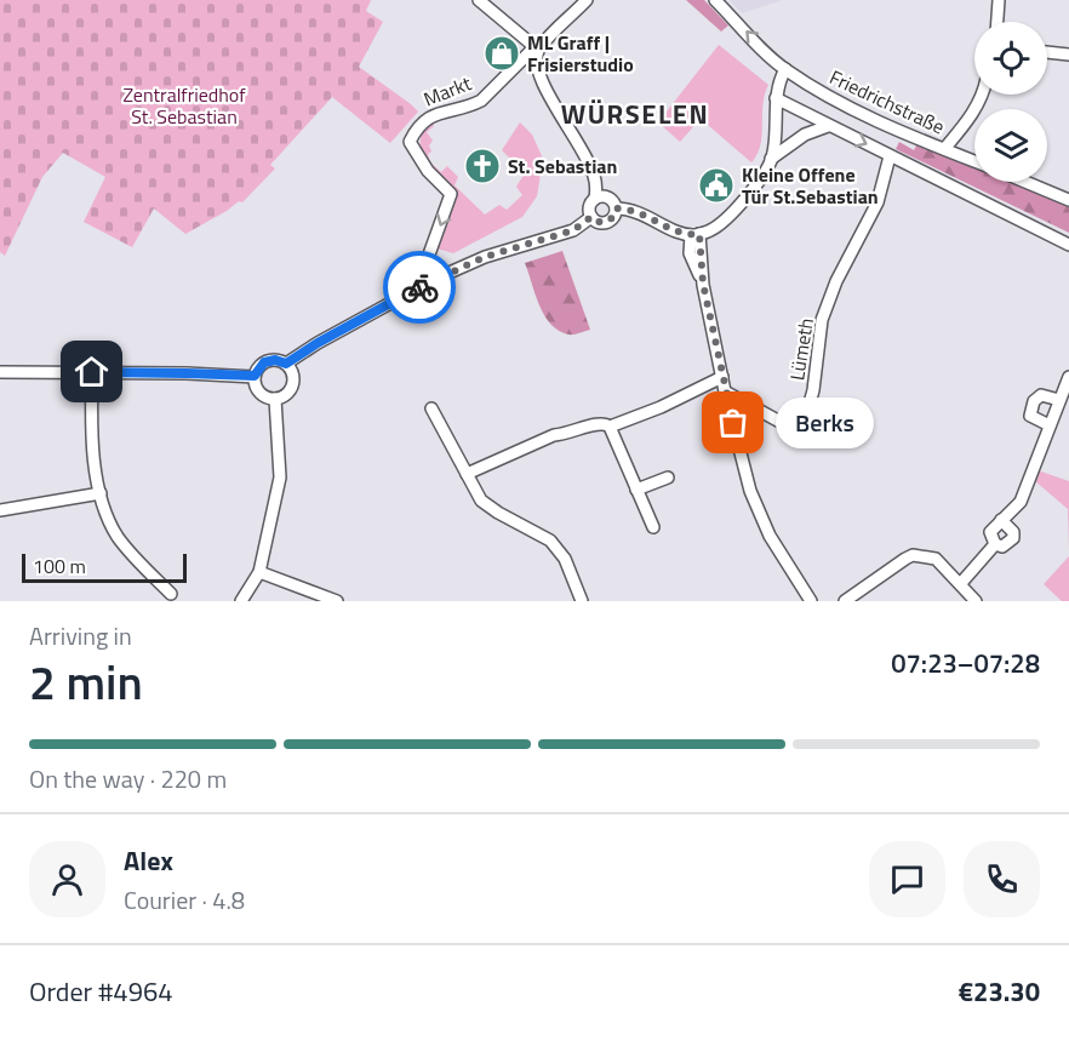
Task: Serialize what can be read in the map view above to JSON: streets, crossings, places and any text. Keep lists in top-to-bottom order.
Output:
{
  "streets": {
    "street": ["Markt", "Friedrichstraße", "Lümeth"]
  },
  "districts": ["WÜRSELEN"],
  "parks": ["Zentralfriedhof St. Sebastian"],
  "places": {
    "shop": ["ML Graff | Frisierstudio"],
    "church": ["St. Sebastian"],
    "public building": ["Kleine Offene Tür St.Sebastian"],
    "other": ["Berks"]
  },
  "scale_bar": "100 m",
  "page": {
    "bubble": "Berks",
    "scale": "100 m",
    "heading": ["2 min", "Arriving in", "07:23–07:28"],
    "panel": [
      "Alex",
      "Courier · 4.8",
      "Order #4964",
      "€23.30"
    ],
    "bar": "On the way · 220 m"
  }
}
